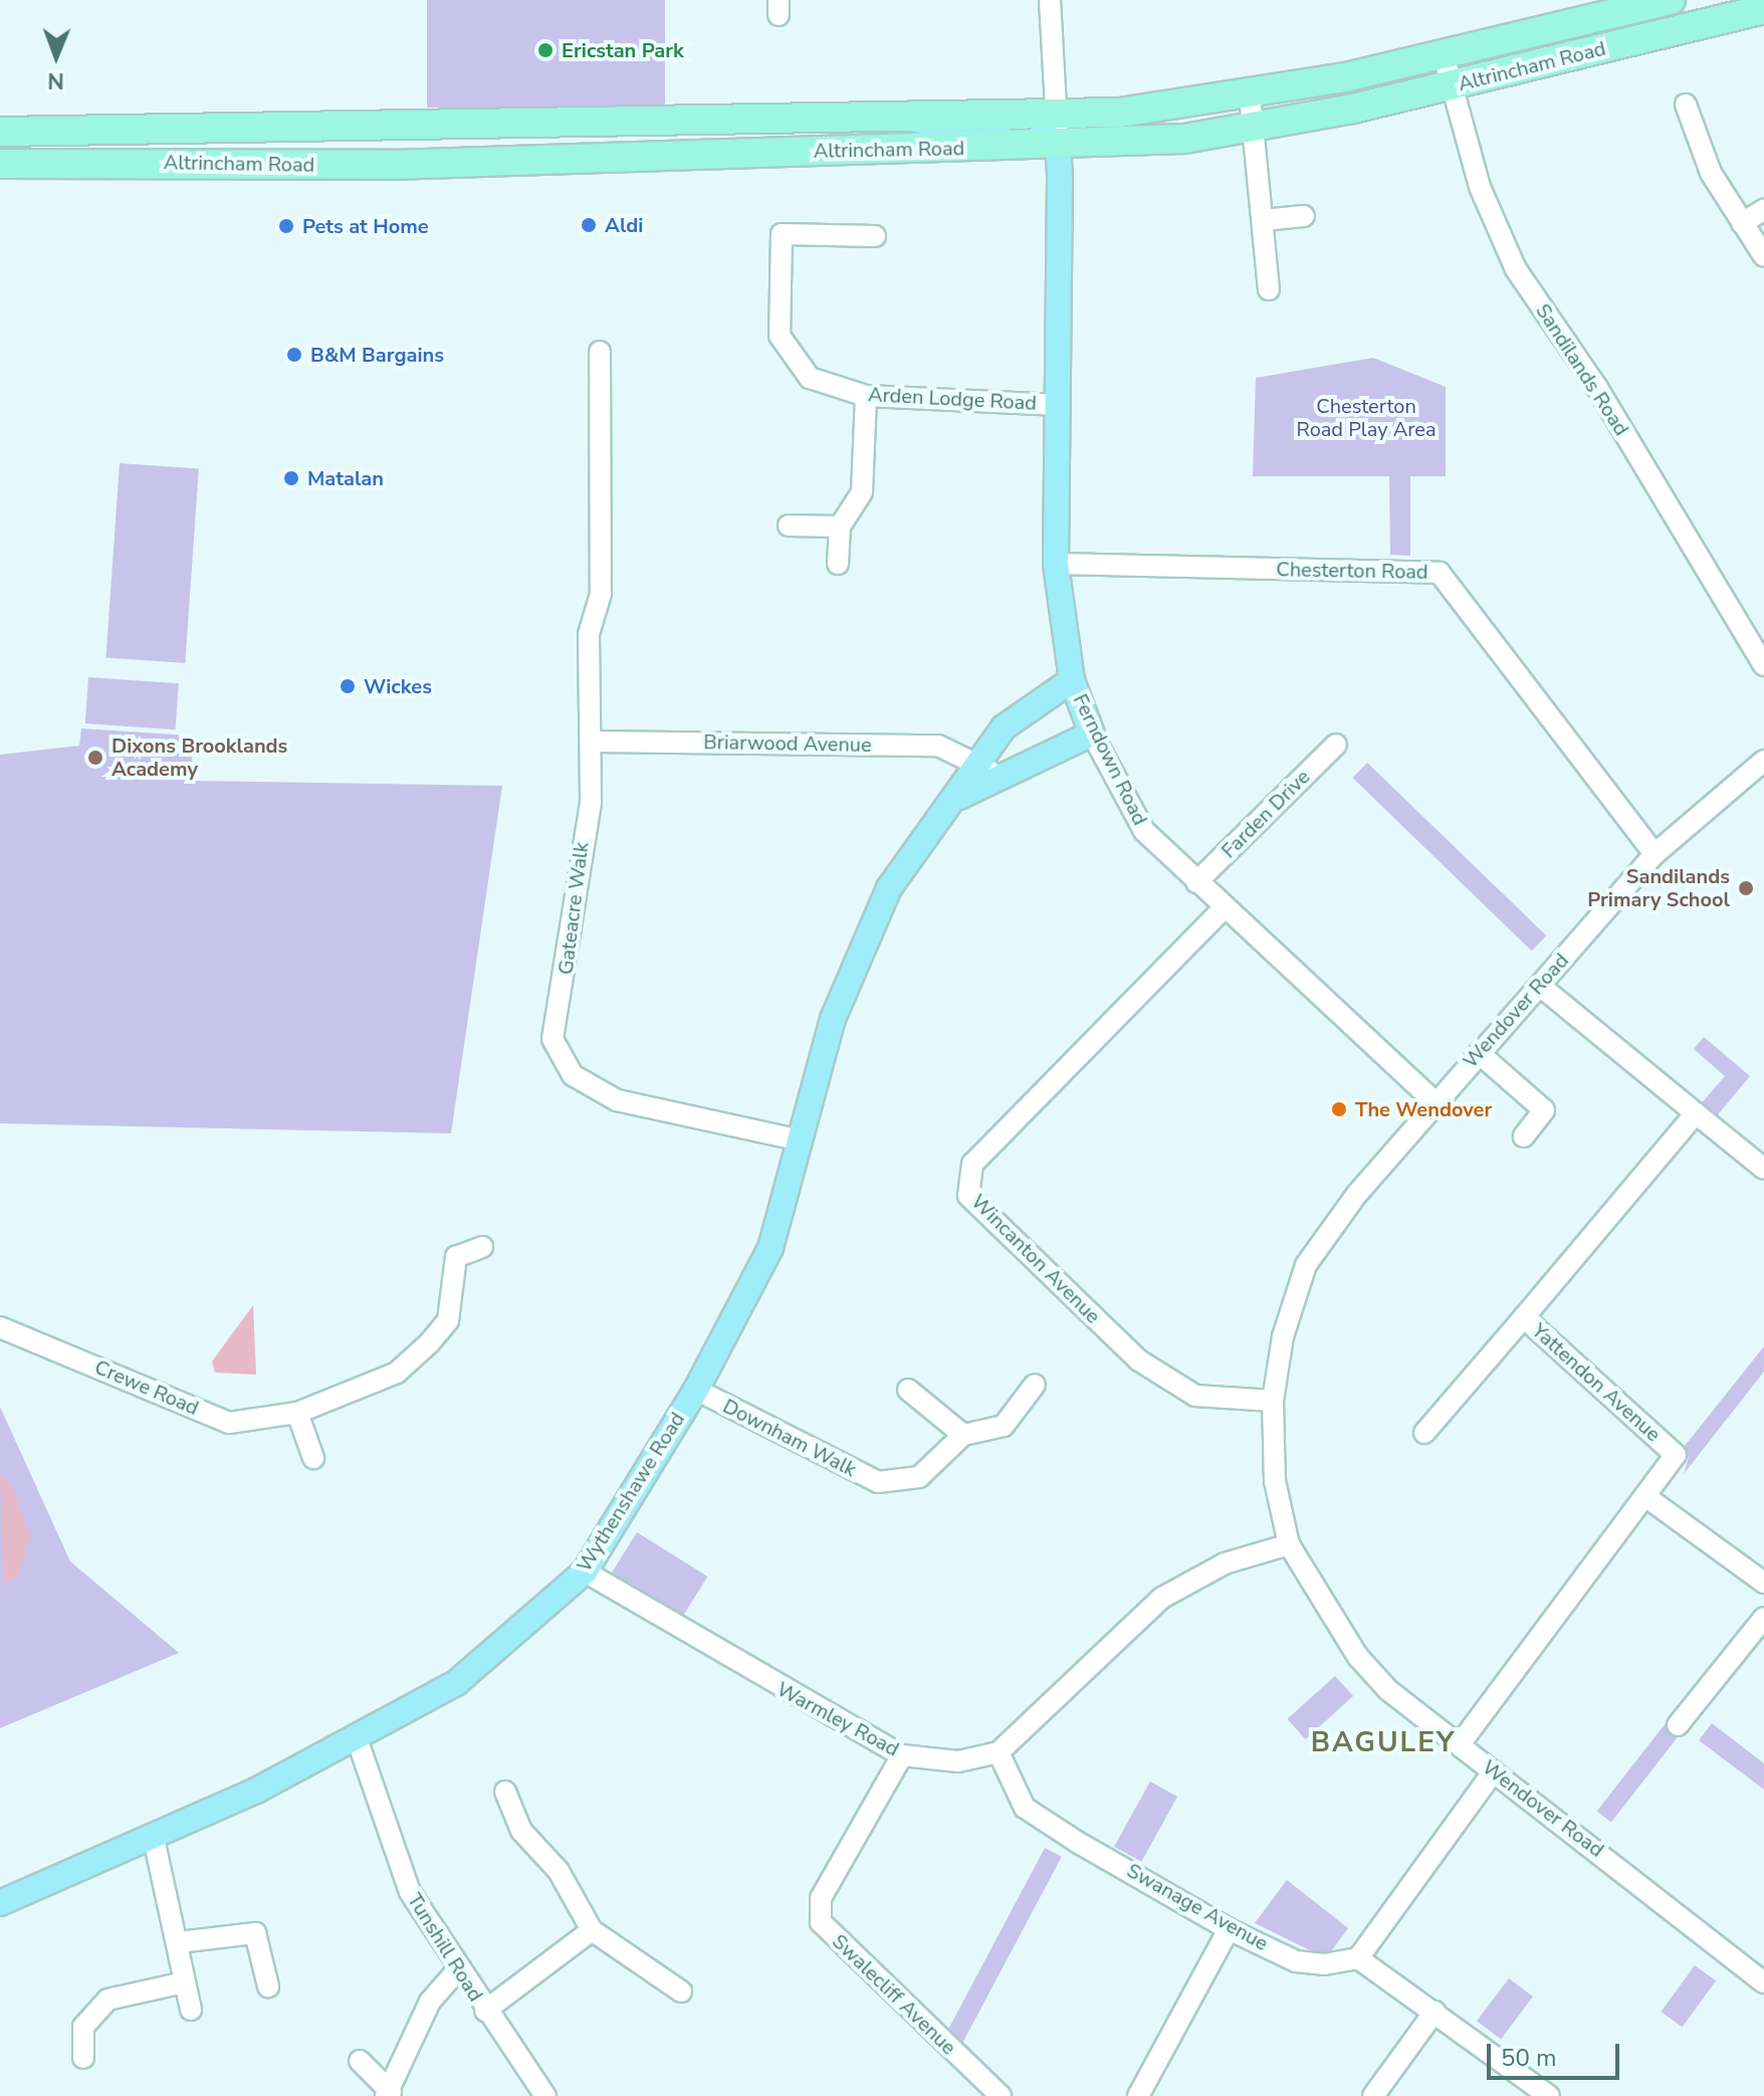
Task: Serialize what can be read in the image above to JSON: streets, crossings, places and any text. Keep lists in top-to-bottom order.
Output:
{
  "streets": {
    "highway": ["Altrincham Road"],
    "main road": ["Ferndown Road", "Wythenshawe Road"],
    "street": [
      "Sandilands Road",
      "Arden Lodge Road",
      "Chesterton Road",
      "Briarwood Avenue",
      "Farden Drive",
      "Gateacre Walk",
      "Wendover Road",
      "Wincanton Avenue",
      "Yattendon Avenue",
      "Crewe Road",
      "Downham Walk",
      "Warmley Road",
      "Swanage Avenue",
      "Tunshill Road",
      "Swalecliff Avenue"
    ]
  },
  "crossings": [
    ["Altrincham Road", "Sandilands Road"],
    ["Altrincham Road", "Ferndown Road"],
    ["Arden Lodge Road", "Ferndown Road"],
    ["Chesterton Road", "Ferndown Road"],
    ["Chesterton Road", "Wendover Road"],
    ["Briarwood Avenue", "Gateacre Walk"],
    ["Briarwood Avenue", "Wythenshawe Road"],
    ["Ferndown Road", "Farden Drive"],
    ["Ferndown Road", "Wendover Road"],
    ["Ferndown Road", "Wincanton Avenue"],
    ["Ferndown Road", "Wythenshawe Road"],
    ["Gateacre Walk", "Wythenshawe Road"],
    ["Wendover Road", "Wincanton Avenue"],
    ["Wendover Road", "Yattendon Avenue"],
    ["Downham Walk", "Wythenshawe Road"],
    ["Wythenshawe Road", "Warmley Road"],
    ["Wythenshawe Road", "Tunshill Road"],
    ["Warmley Road", "Swanage Avenue"],
    ["Warmley Road", "Swalecliff Avenue"]
  ],
  "districts": ["BAGULEY"],
  "parks": ["Chesterton Road Play Area"],
  "places": [
    "Ericstan Park",
    "Aldi",
    "Pets at Home",
    "B&M Bargains",
    "Matalan",
    "Wickes",
    "Dixons Brooklands Academy",
    "Sandilands Primary School",
    "The Wendover"
  ],
  "scale_bar": "50 m",
  "north": "bottom"
}
